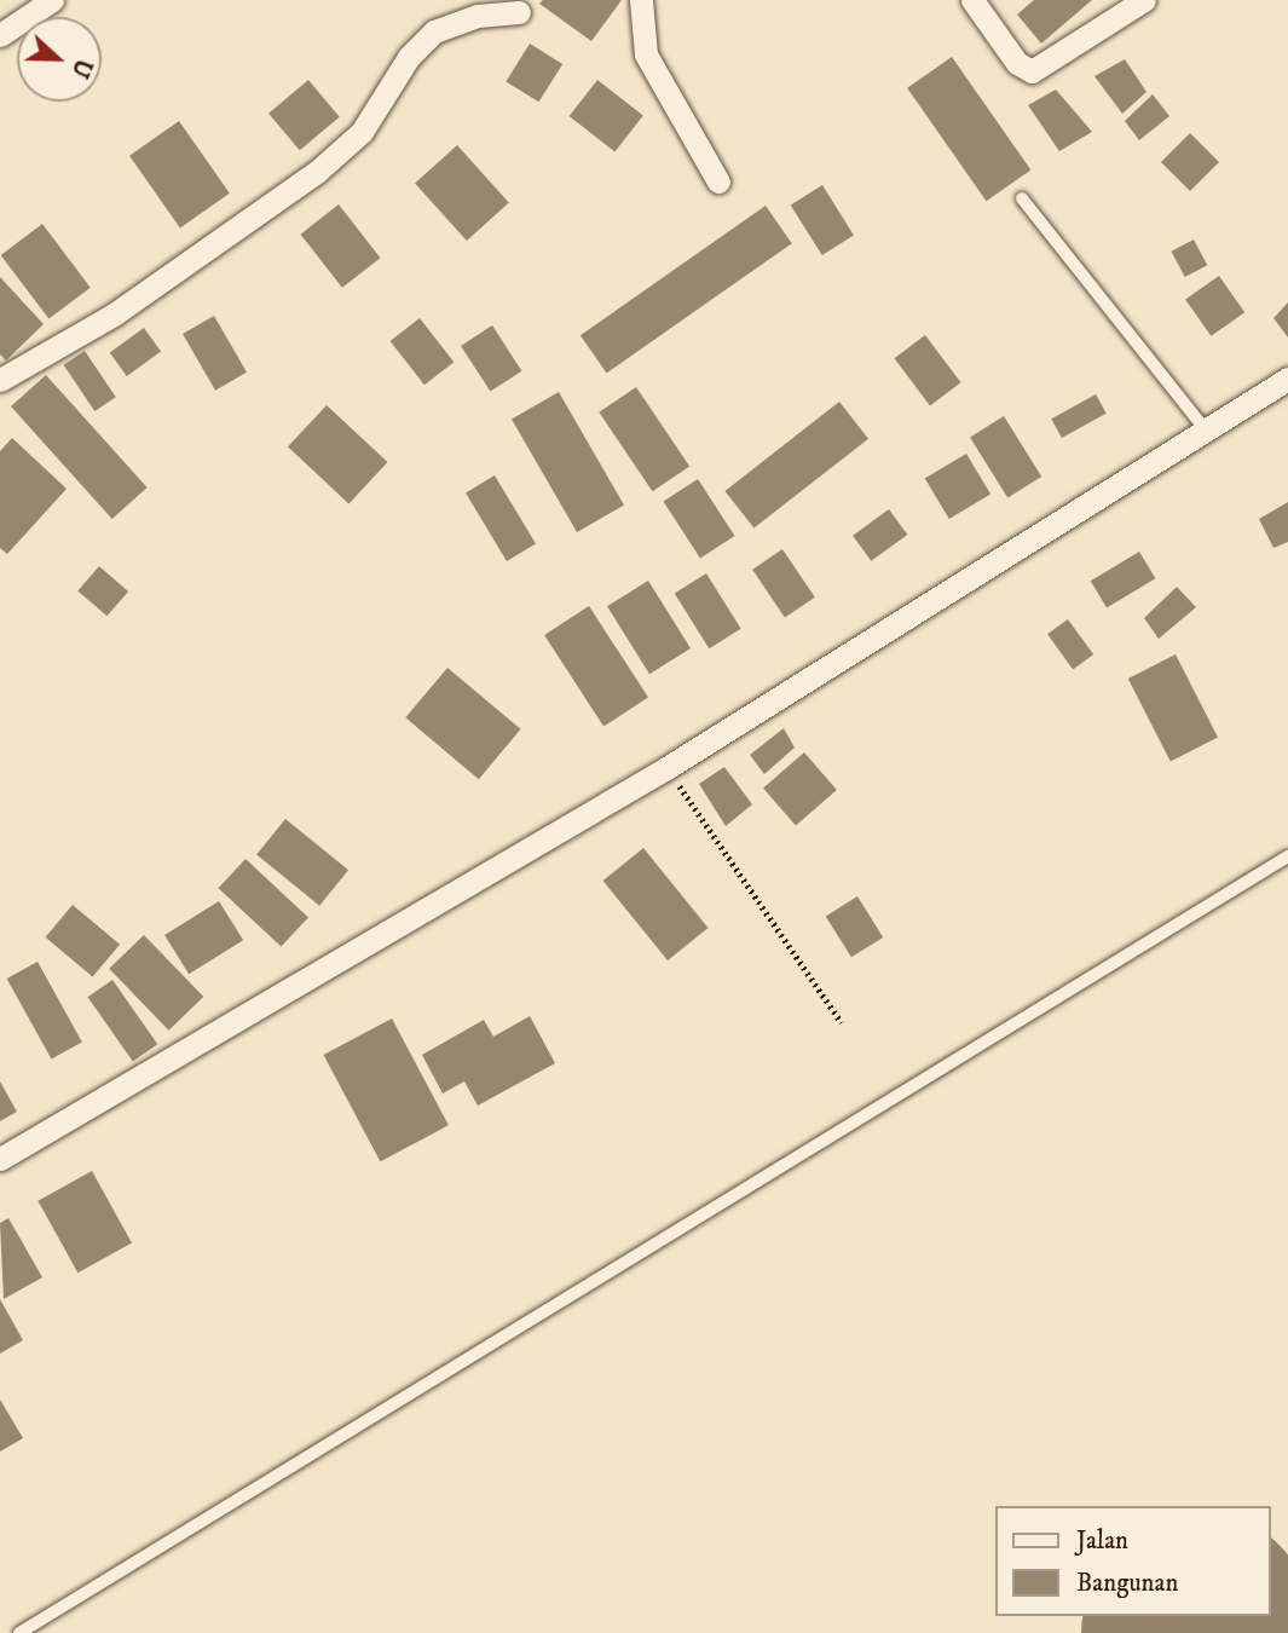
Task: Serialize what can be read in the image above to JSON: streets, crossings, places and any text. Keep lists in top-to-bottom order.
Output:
{
  "legend": ["Jalan", "Bangunan"],
  "north": "right"
}
